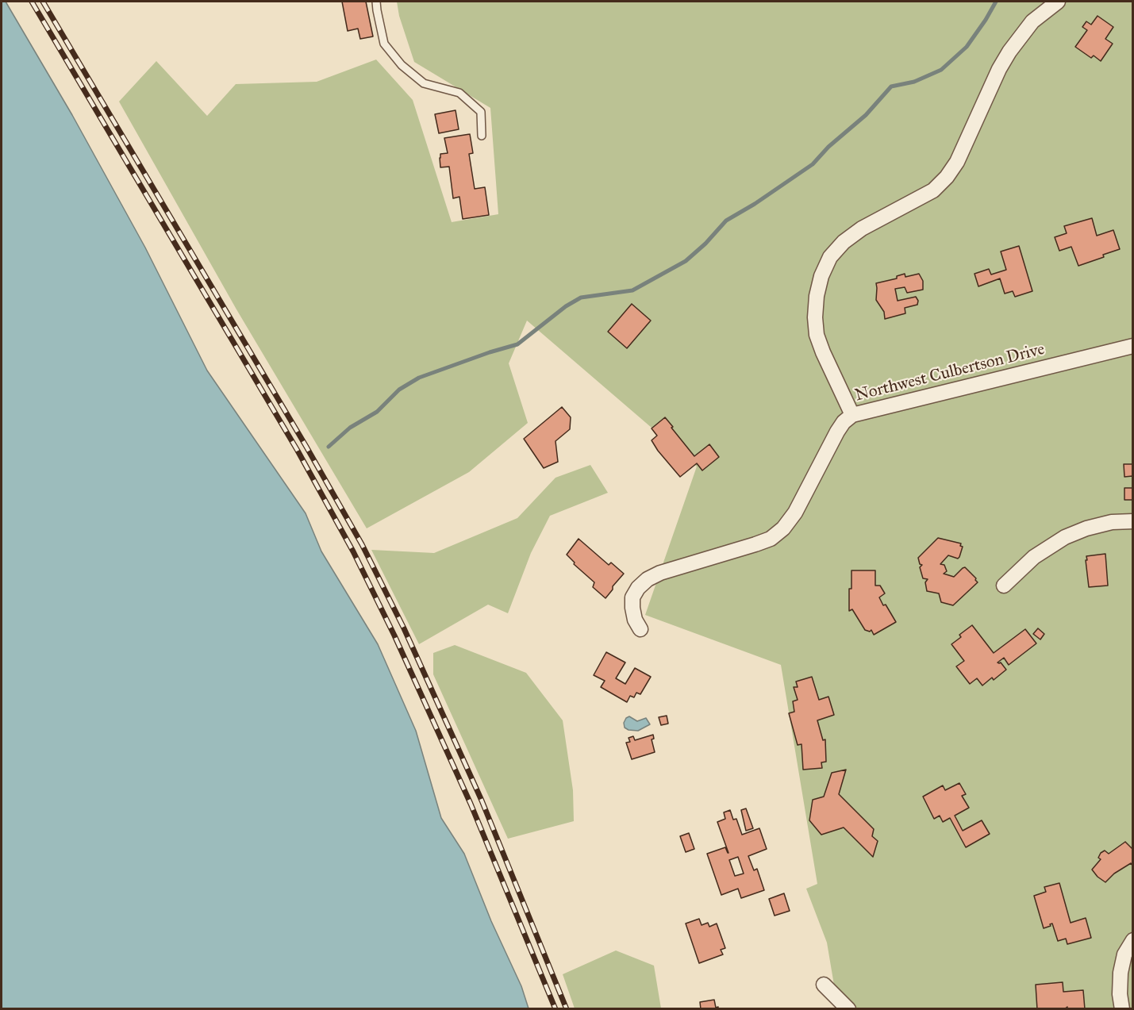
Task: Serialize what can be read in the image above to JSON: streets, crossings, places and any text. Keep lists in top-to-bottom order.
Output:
{
  "streets": {
    "street": ["Northwest Culbertson Drive"]
  }
}
